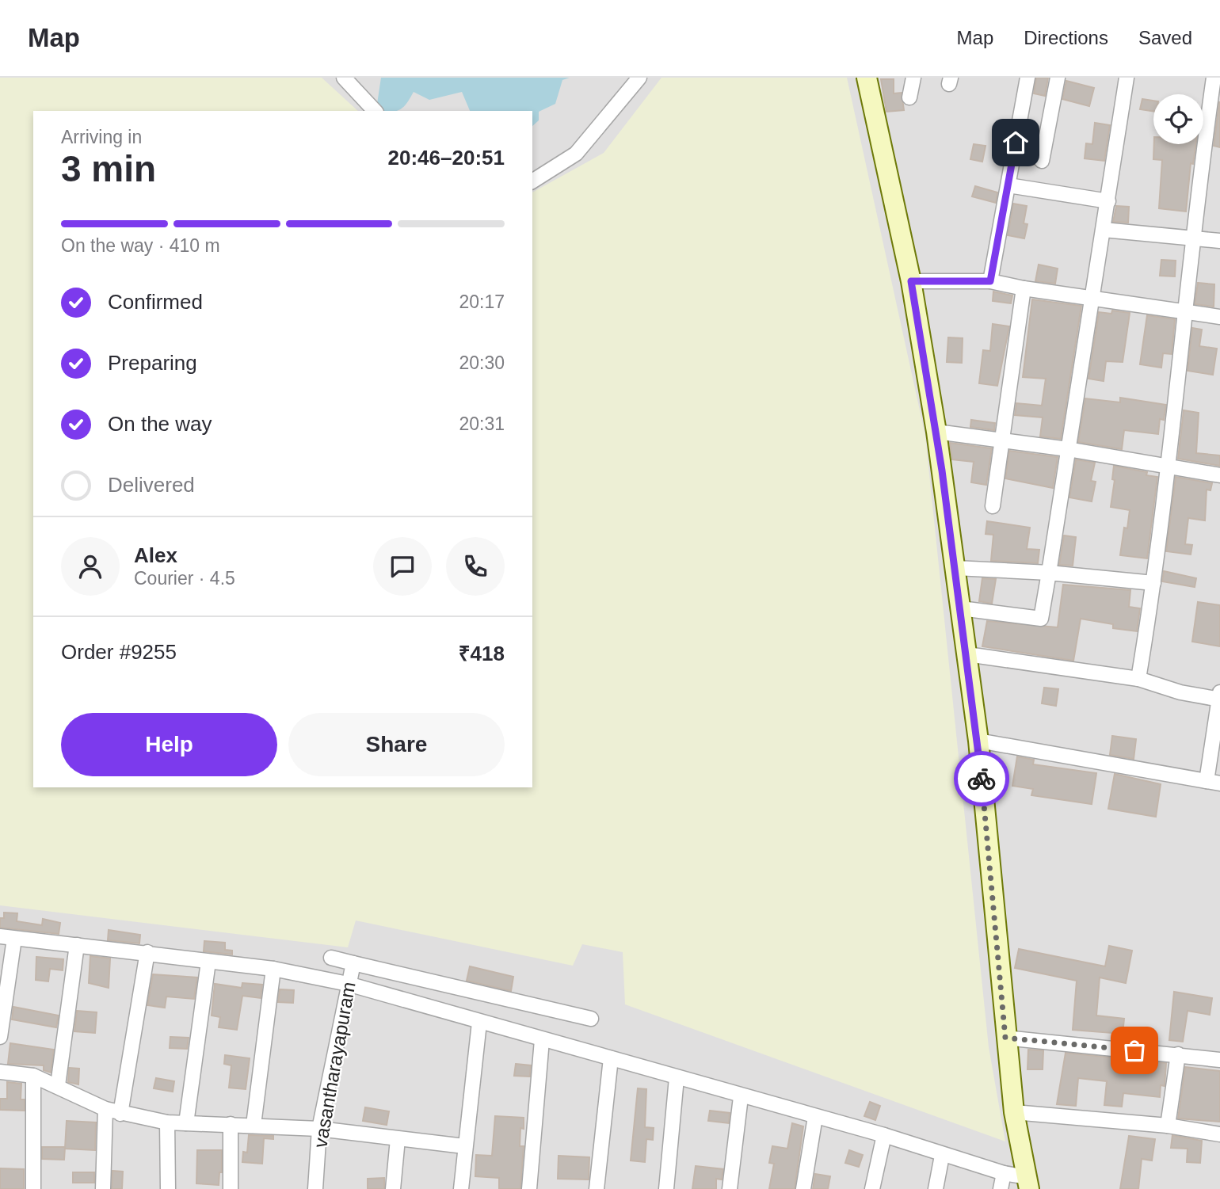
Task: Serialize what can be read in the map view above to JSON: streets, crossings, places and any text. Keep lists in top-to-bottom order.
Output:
{
  "streets": {
    "street": ["vasantharayapuram"]
  },
  "page": {
    "header": "Map",
    "nav": ["Map", "Directions", "Saved"],
    "heading": ["3 min", "Arriving in", "20:46–20:51"],
    "panel": [
      "Alex",
      "Courier · 4.5",
      "Order #9255",
      "₹418"
    ],
    "bar": "On the way · 410 m",
    "list": [
      ["Confirmed", "20:17"],
      ["Preparing", "20:30"],
      ["On the way", "20:31"],
      "Delivered"
    ],
    "buttons": ["Help", "Share"]
  }
}
